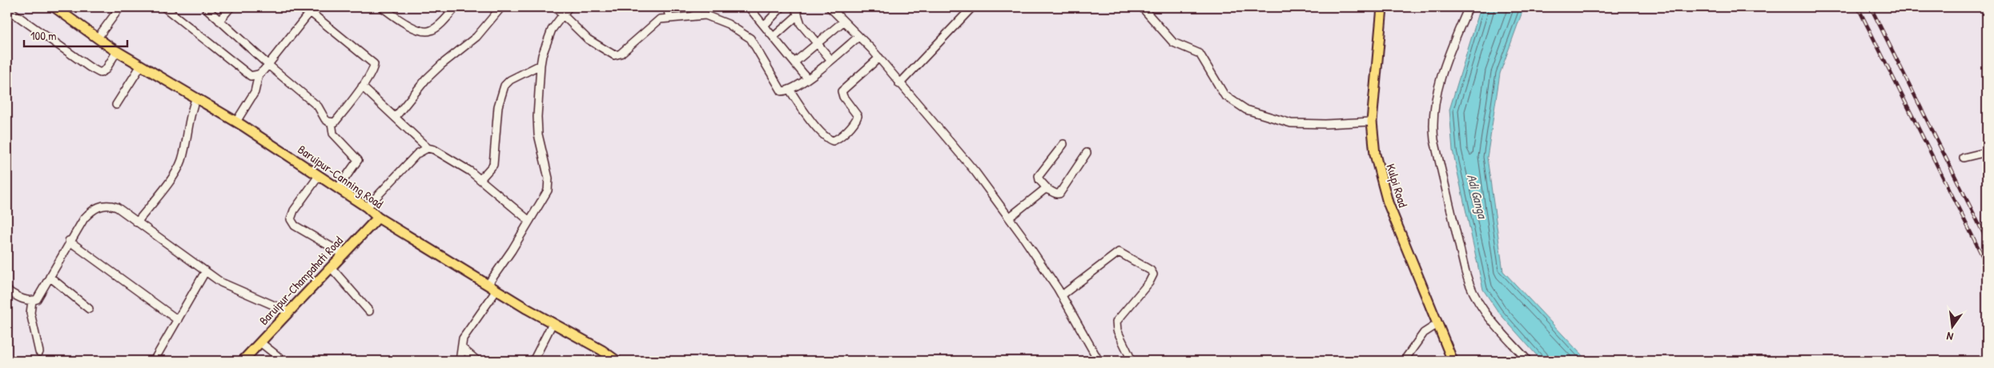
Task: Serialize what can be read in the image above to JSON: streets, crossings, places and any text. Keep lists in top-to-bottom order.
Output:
{
  "streets": {
    "main road": ["Baruipur-Canning Road", "Kulpi Road", "Baruipur-Champahati Road"]
  },
  "crossings": [
    ["Baruipur-Canning Road", "Baruipur-Champahati Road"]
  ],
  "water": ["Adi Ganga"],
  "scale_bar": "100 m",
  "north": "bottom"
}
